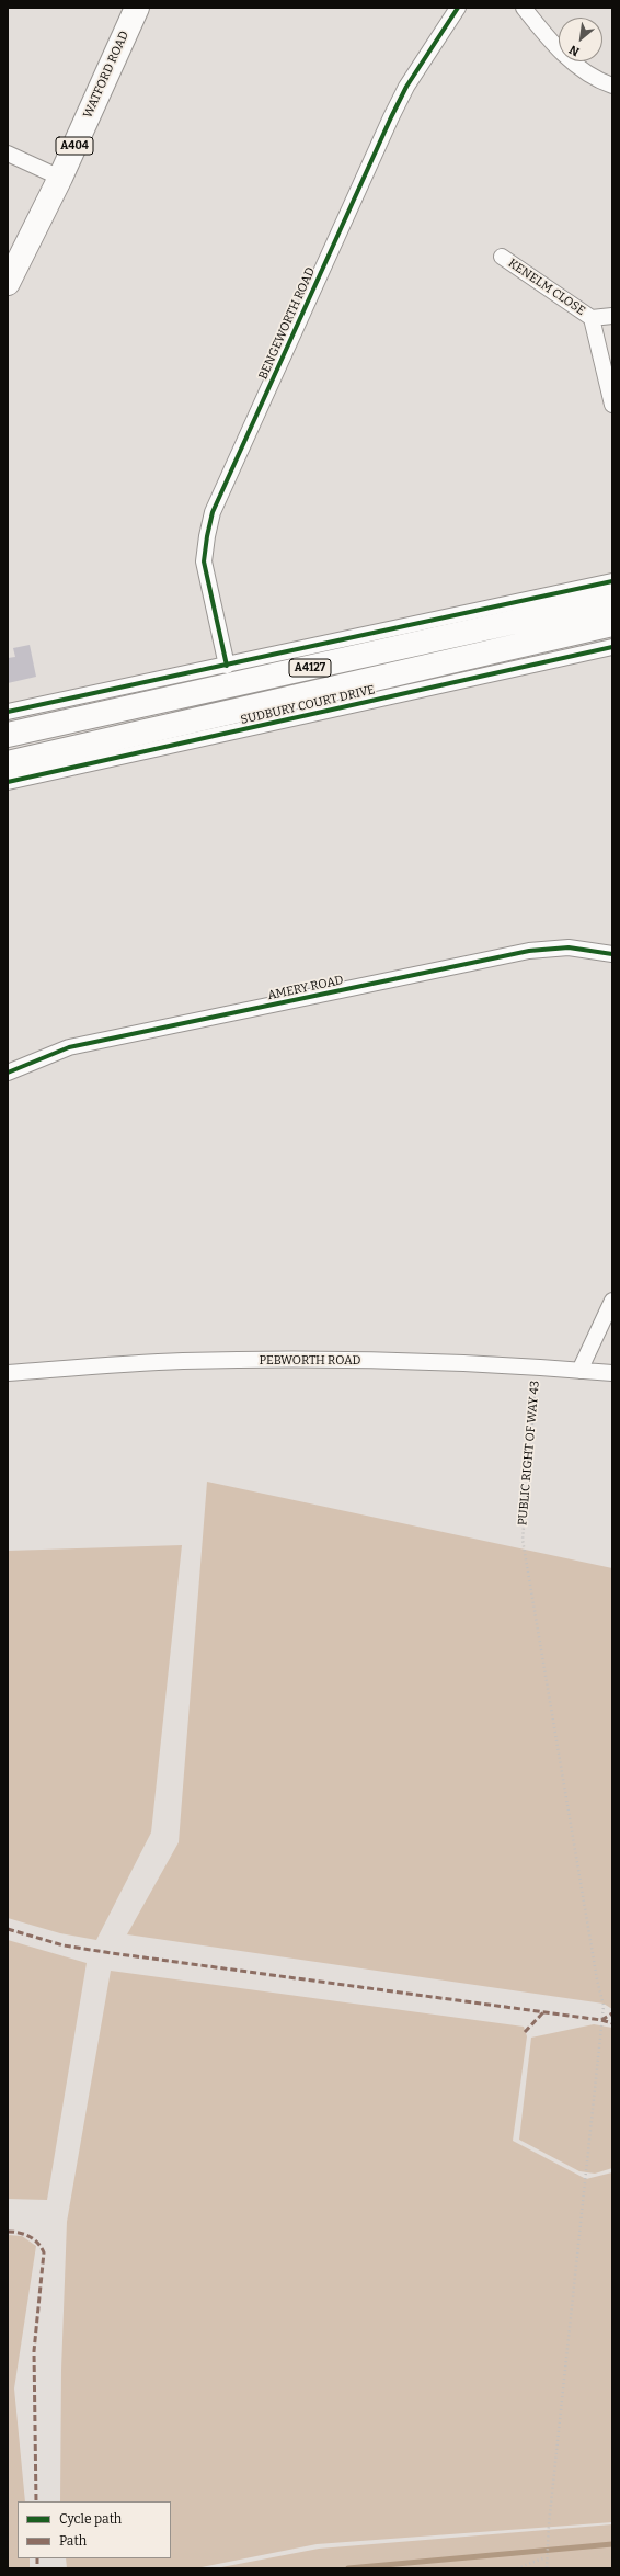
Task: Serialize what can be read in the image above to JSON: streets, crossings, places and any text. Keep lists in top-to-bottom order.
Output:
{
  "streets": {
    "main road": [
      "WATFORD ROAD",
      "A404",
      "A4127",
      "SUDBURY COURT DRIVE"
    ],
    "street": [
      "KENELM CLOSE",
      "BENGEWORTH ROAD",
      "AMERY ROAD",
      "PEBWORTH ROAD"
    ],
    "path": ["PUBLIC RIGHT OF WAY 43"]
  },
  "crossings": [
    ["PEBWORTH ROAD", "PUBLIC RIGHT OF WAY 43"]
  ],
  "legend": ["Cycle path", "Path"],
  "north": "bottom left"
}
